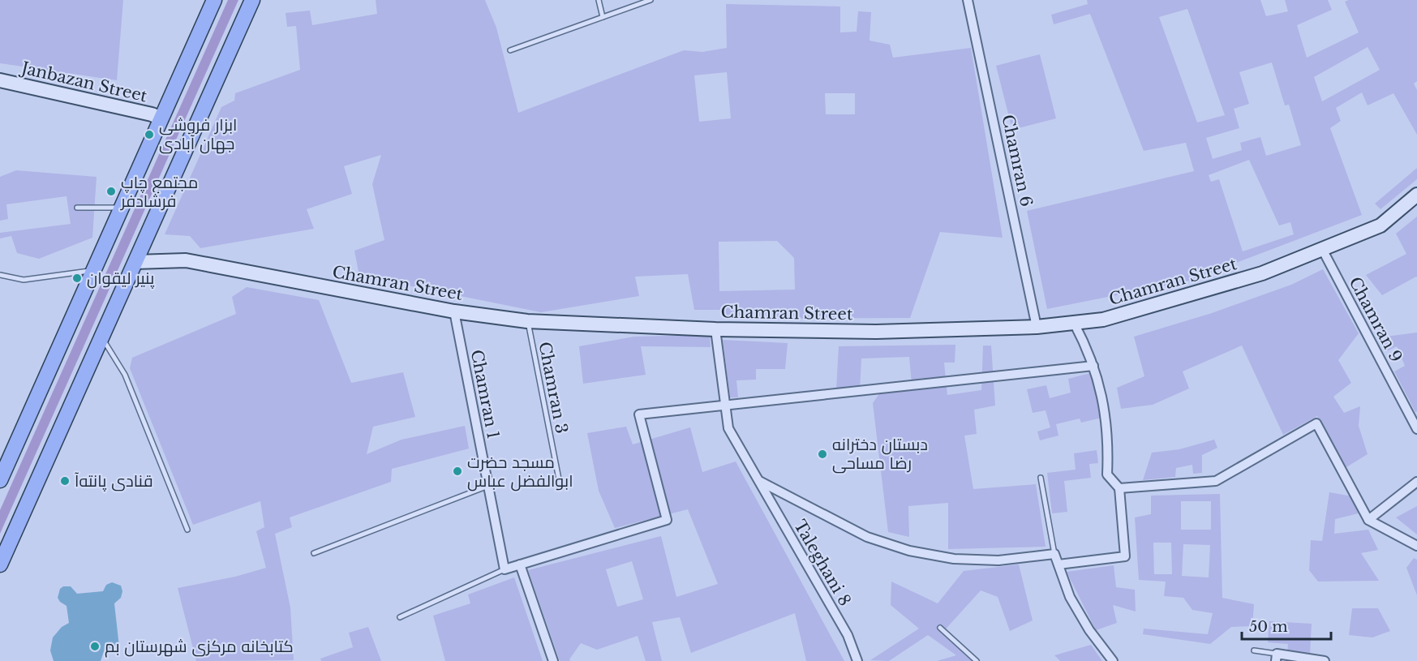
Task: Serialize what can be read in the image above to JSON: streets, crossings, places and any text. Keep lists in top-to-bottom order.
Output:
{
  "streets": {
    "main road": ["Janbazan Street", "Chamran Street"],
    "street": [
      "Chamran 6",
      "Chamran 9",
      "Chamran 1",
      "Taleghani 8"
    ],
    "lane": ["Chamran 3"]
  },
  "crossings": [
    ["Chamran 6", "Chamran Street"],
    ["Chamran Street", "Chamran 9"],
    ["Chamran Street", "Chamran 3"],
    ["Chamran Street", "Chamran 1"],
    ["Chamran Street", "Taleghani 8"]
  ],
  "places": [
    "ابزار فروشی جهان آبادی",
    "مجتمع چاپ فرشادفر",
    "پنیر لیقوان",
    "دبستان دخترانه رضا مساحی",
    "مسجد حضرت ابوالفضل عباس",
    "قنادی پانته‌آ",
    "کتابخانه مرکزی شهرستان بم"
  ],
  "scale_bar": "50 m"
}
